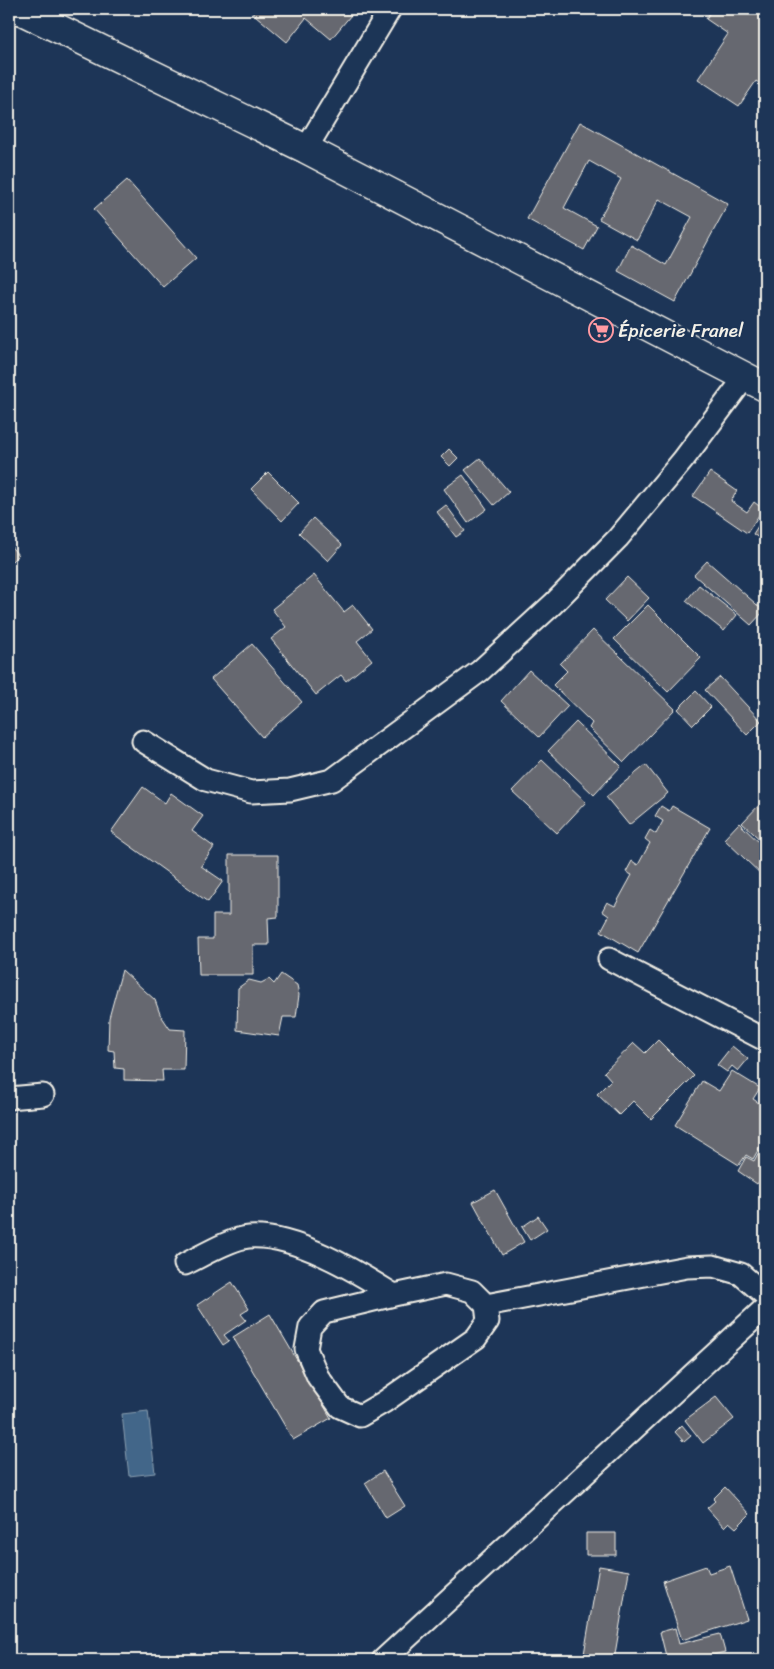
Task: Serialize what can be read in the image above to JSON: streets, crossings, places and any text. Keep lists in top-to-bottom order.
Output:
{
  "places": {
    "supermarket": ["Épicerie Franel"]
  }
}
